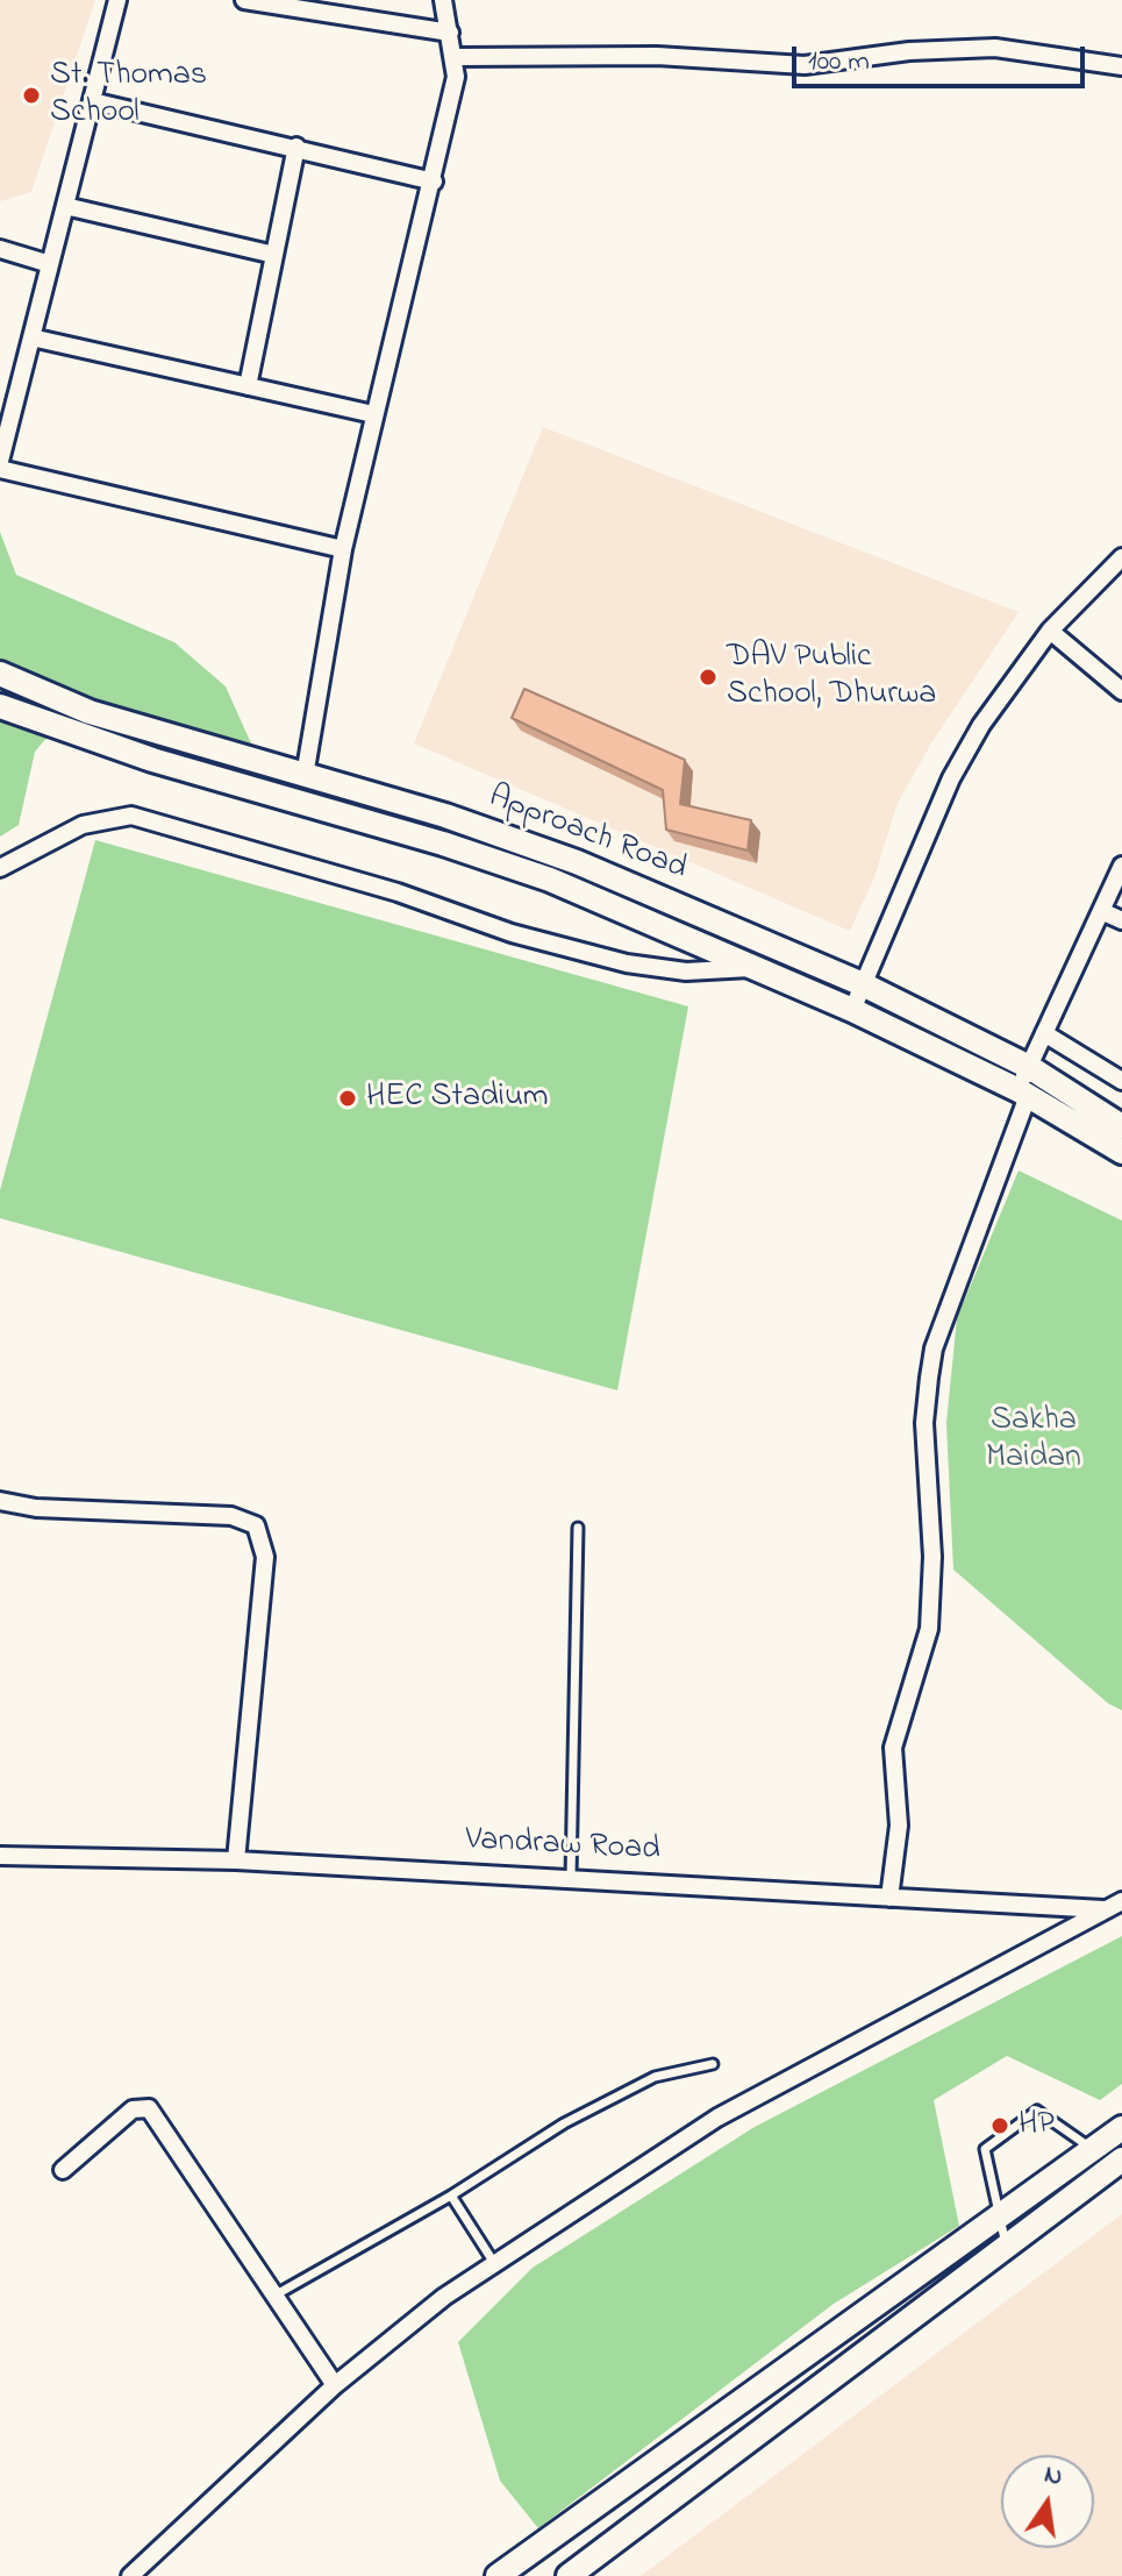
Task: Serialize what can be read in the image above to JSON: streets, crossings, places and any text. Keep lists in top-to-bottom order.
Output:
{
  "streets": {
    "street": ["Approach Road", "Vandraw Road"]
  },
  "parks": ["Sakha Maidan"],
  "places": [
    "St. Thomas School",
    "DAV Public School, Dhurwa",
    "HEC Stadium",
    "HP"
  ],
  "scale_bar": "100 m",
  "north": "top"
}
